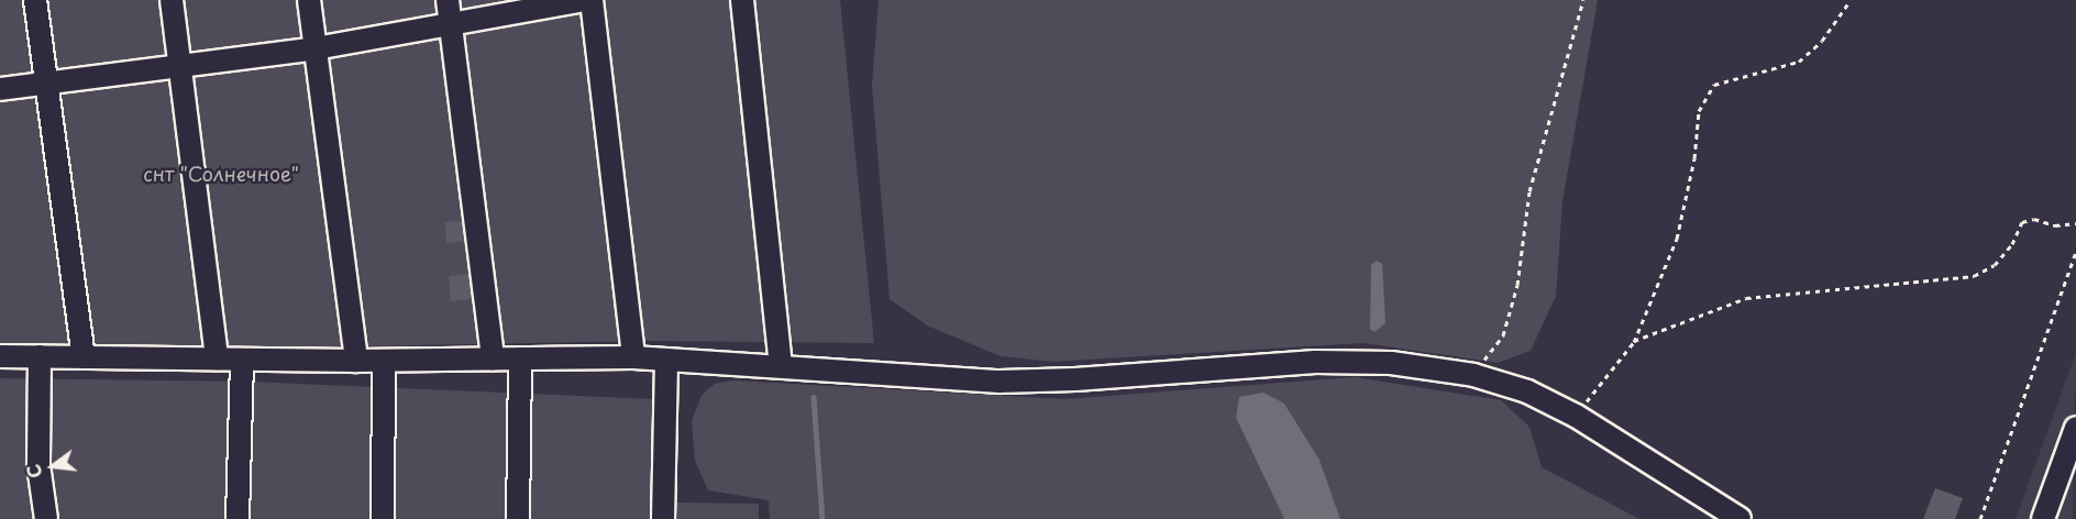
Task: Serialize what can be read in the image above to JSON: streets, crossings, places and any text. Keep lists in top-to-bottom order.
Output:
{
  "parks": ["снт \"Солнечное\""],
  "north": "left"
}
